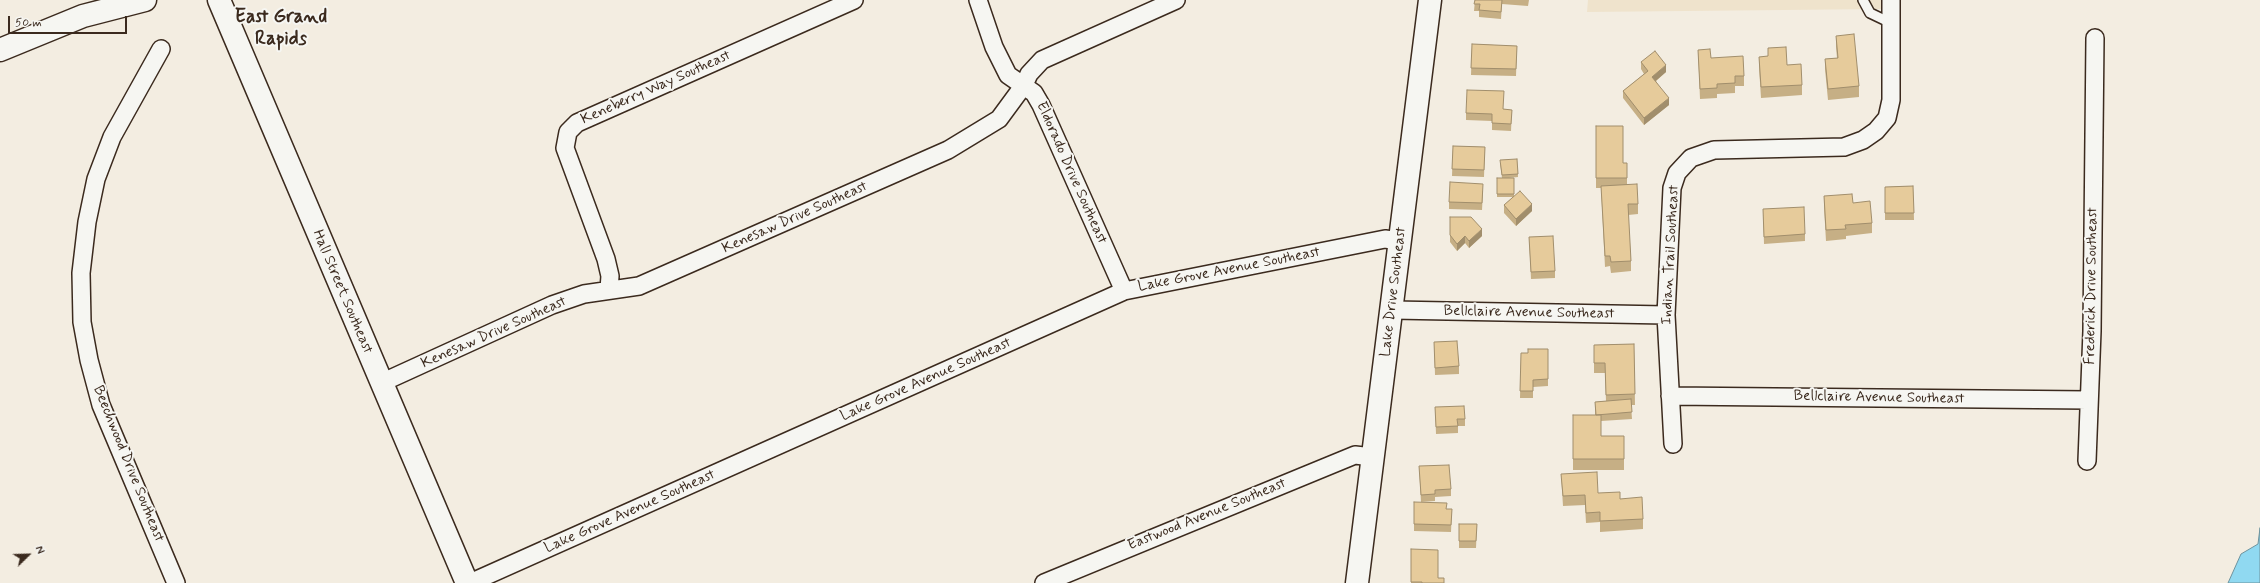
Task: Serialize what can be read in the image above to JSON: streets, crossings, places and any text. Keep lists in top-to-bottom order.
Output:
{
  "streets": {
    "main road": ["Hall Street Southeast", "Lake Drive Southeast"],
    "street": [
      "Keneberry Way Southeast",
      "Eldorado Drive Southeast",
      "Kenesaw Drive Southeast",
      "Indian Trail Southeast",
      "Lake Grove Avenue Southeast",
      "Frederick Drive Southeast",
      "Bellclaire Avenue Southeast",
      "Beechwood Drive Southeast",
      "Eastwood Avenue Southeast"
    ]
  },
  "crossings": [
    ["Keneberry Way Southeast", "Kenesaw Drive Southeast"],
    ["Eldorado Drive Southeast", "Kenesaw Drive Southeast"],
    ["Eldorado Drive Southeast", "Lake Grove Avenue Southeast"],
    ["Kenesaw Drive Southeast", "Hall Street Southeast"],
    ["Indian Trail Southeast", "Bellclaire Avenue Southeast"],
    ["Lake Grove Avenue Southeast", "Lake Drive Southeast"],
    ["Frederick Drive Southeast", "Bellclaire Avenue Southeast"],
    ["Lake Drive Southeast", "Bellclaire Avenue Southeast"],
    ["Lake Drive Southeast", "Eastwood Avenue Southeast"]
  ],
  "districts": ["East Grand Rapids"],
  "scale_bar": "50 m",
  "north": "top right"
}
